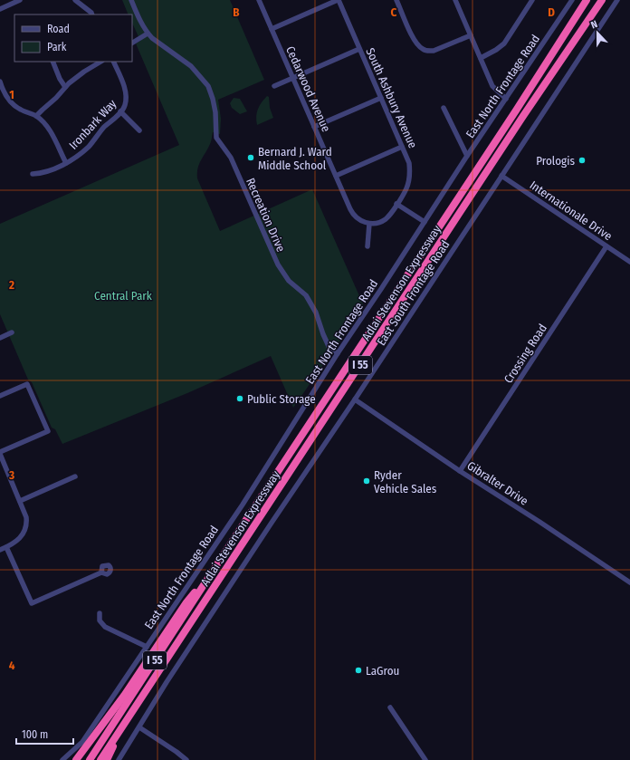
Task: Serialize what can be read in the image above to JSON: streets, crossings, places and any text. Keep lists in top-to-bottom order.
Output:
{
  "streets": {
    "highway": ["Adlai Stevenson Expressway", "I 55"],
    "street": [
      "East North Frontage Road",
      "Cedarwood Avenue",
      "South Ashbury Avenue",
      "Ironbark Way",
      "Internationale Drive",
      "Recreation Drive",
      "East South Frontage Road",
      "Crossing Road",
      "Gibralter Drive"
    ]
  },
  "crossings": [
    ["East North Frontage Road", "Recreation Drive"],
    ["Internationale Drive", "East South Frontage Road"],
    ["Internationale Drive", "Crossing Road"],
    ["East South Frontage Road", "Gibralter Drive"],
    ["Crossing Road", "Gibralter Drive"]
  ],
  "parks": ["Central Park"],
  "places": [
    "Bernard J. Ward Middle School",
    "Prologis",
    "Public Storage",
    "Ryder Vehicle Sales",
    "LaGrou"
  ],
  "legend": ["Road", "Park"],
  "scale_bar": "100 m",
  "north": "top",
  "grid": {
    "columns": ["B", "C", "D"],
    "rows": [
      "1",
      "2",
      "3",
      "4"
    ]
  }
}
